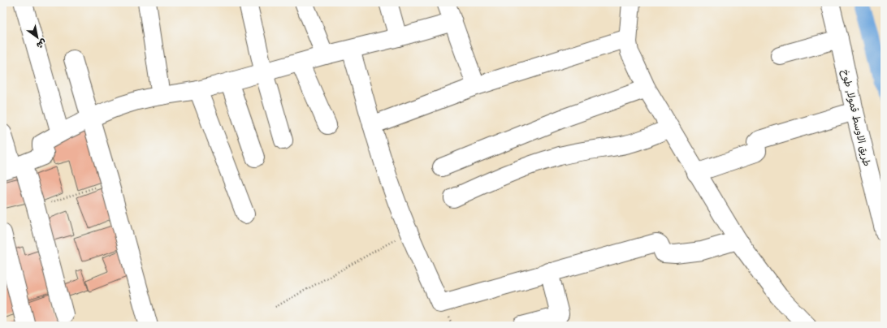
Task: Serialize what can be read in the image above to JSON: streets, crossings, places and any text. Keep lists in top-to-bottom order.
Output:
{
  "streets": {
    "street": ["طريق الاوسط قمولا, طوخ"]
  },
  "north": "bottom right"
}
